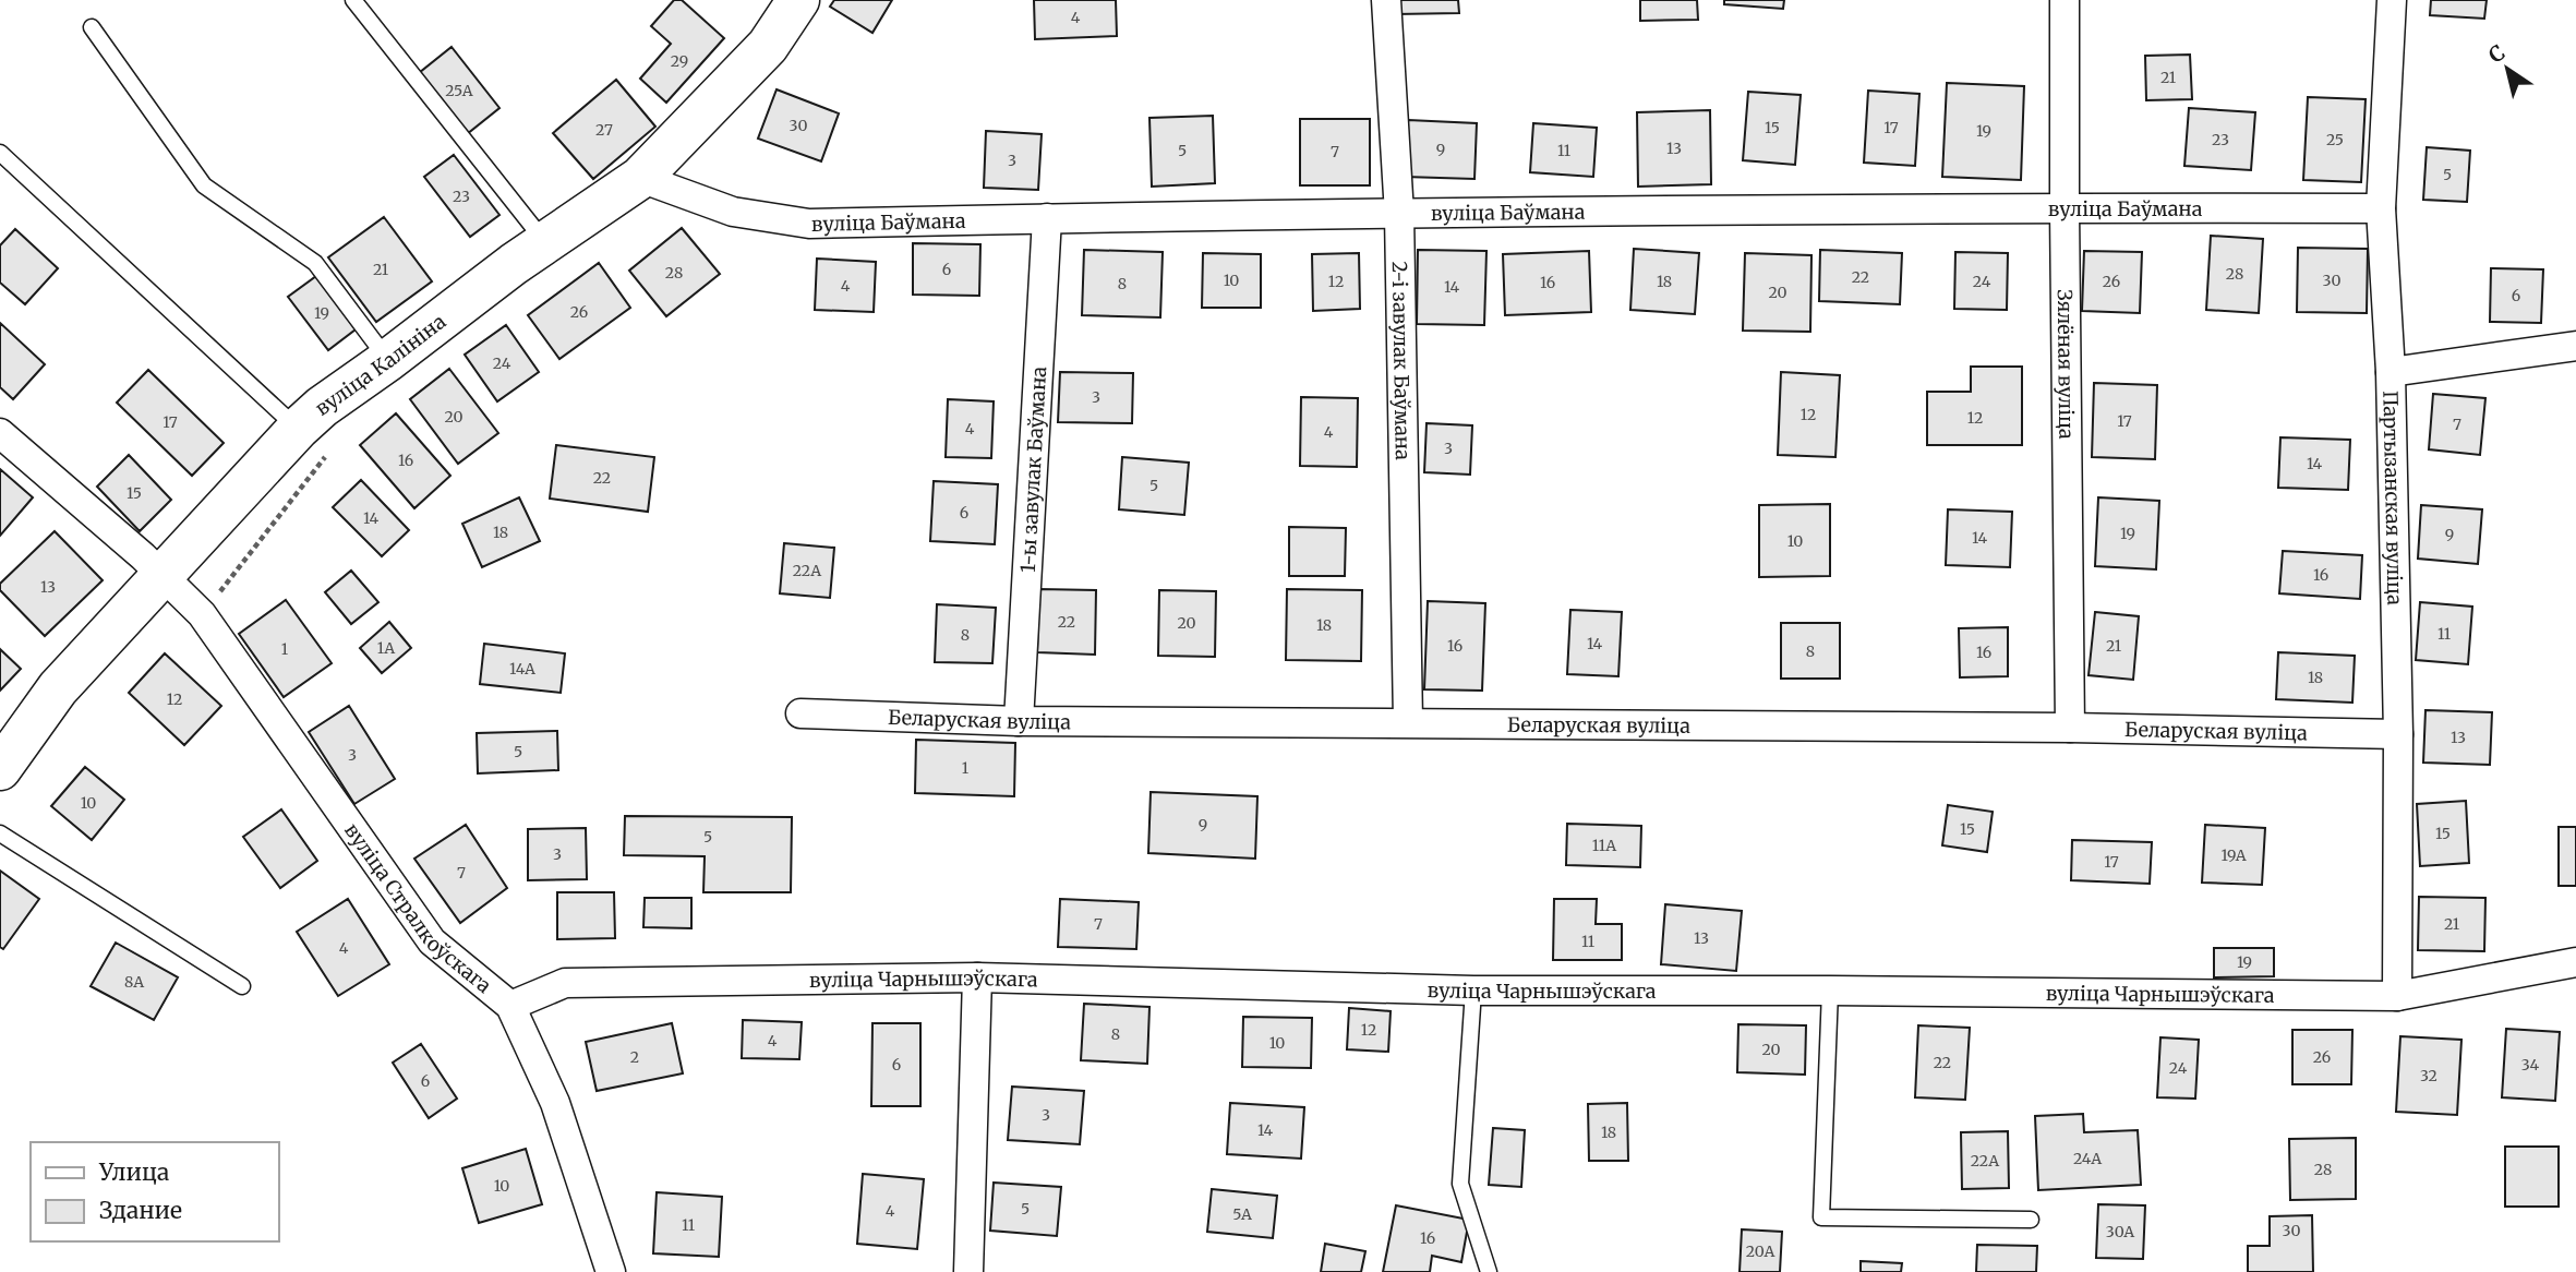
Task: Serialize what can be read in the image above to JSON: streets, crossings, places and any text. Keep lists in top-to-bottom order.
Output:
{
  "streets": {
    "main road": ["вуліца Калініна"],
    "street": [
      "вуліца Баўмана",
      "2-і завулак Баўмана",
      "Зялёная вуліца",
      "1-ы завулак Баўмана",
      "Партызанская вуліца",
      "Беларуская вуліца",
      "вуліца Стралкоўскага",
      "вуліца Чарнышэўскага"
    ]
  },
  "crossings": [
    ["вуліца Баўмана", "2-і завулак Баўмана"],
    ["вуліца Баўмана", "вуліца Калініна"],
    ["вуліца Баўмана", "Зялёная вуліца"],
    ["вуліца Баўмана", "1-ы завулак Баўмана"],
    ["вуліца Баўмана", "Партызанская вуліца"],
    ["2-і завулак Баўмана", "Беларуская вуліца"],
    ["вуліца Калініна", "вуліца Стралкоўскага"],
    ["Зялёная вуліца", "Беларуская вуліца"],
    ["1-ы завулак Баўмана", "Беларуская вуліца"],
    ["Партызанская вуліца", "Беларуская вуліца"],
    ["Партызанская вуліца", "вуліца Чарнышэўскага"],
    ["вуліца Стралкоўскага", "вуліца Чарнышэўскага"]
  ],
  "house_numbers": [
    "4",
    "29",
    "21",
    "25А",
    "30",
    "15",
    "17",
    "27",
    "19",
    "23",
    "25",
    "13",
    "9",
    "5",
    "11",
    "7",
    "3",
    "5",
    "23",
    "21",
    "6",
    "28",
    "28",
    "22",
    "10",
    "30",
    "12",
    "18",
    "24",
    "26",
    "16",
    "8",
    "4",
    "14",
    "20",
    "6",
    "26",
    "19",
    "24",
    "3",
    "12",
    "20",
    "12",
    "17",
    "17",
    "7",
    "4",
    "4",
    "3",
    "16",
    "14",
    "22",
    "5",
    "15",
    "6",
    "14",
    "18",
    "19",
    "9",
    "14",
    "10",
    "22А",
    "16",
    "13",
    "22",
    "20",
    "18",
    "11",
    "8",
    "14",
    "16",
    "21",
    "1А",
    "1",
    "8",
    "16",
    "14А",
    "18",
    "12",
    "13",
    "5",
    "3",
    "1",
    "10",
    "9",
    "15",
    "15",
    "5",
    "11А",
    "3",
    "19А",
    "17",
    "7",
    "7",
    "21",
    "13",
    "11",
    "4",
    "19",
    "8А",
    "12",
    "8",
    "4",
    "10",
    "20",
    "2",
    "26",
    "22",
    "6",
    "34",
    "24",
    "32",
    "6",
    "3",
    "14",
    "18",
    "24А",
    "22А",
    "28",
    "10",
    "5",
    "4",
    "5А",
    "11",
    "30",
    "30А",
    "16",
    "20А"
  ],
  "legend": ["Улица", "Здание"],
  "north": "top left"
}
